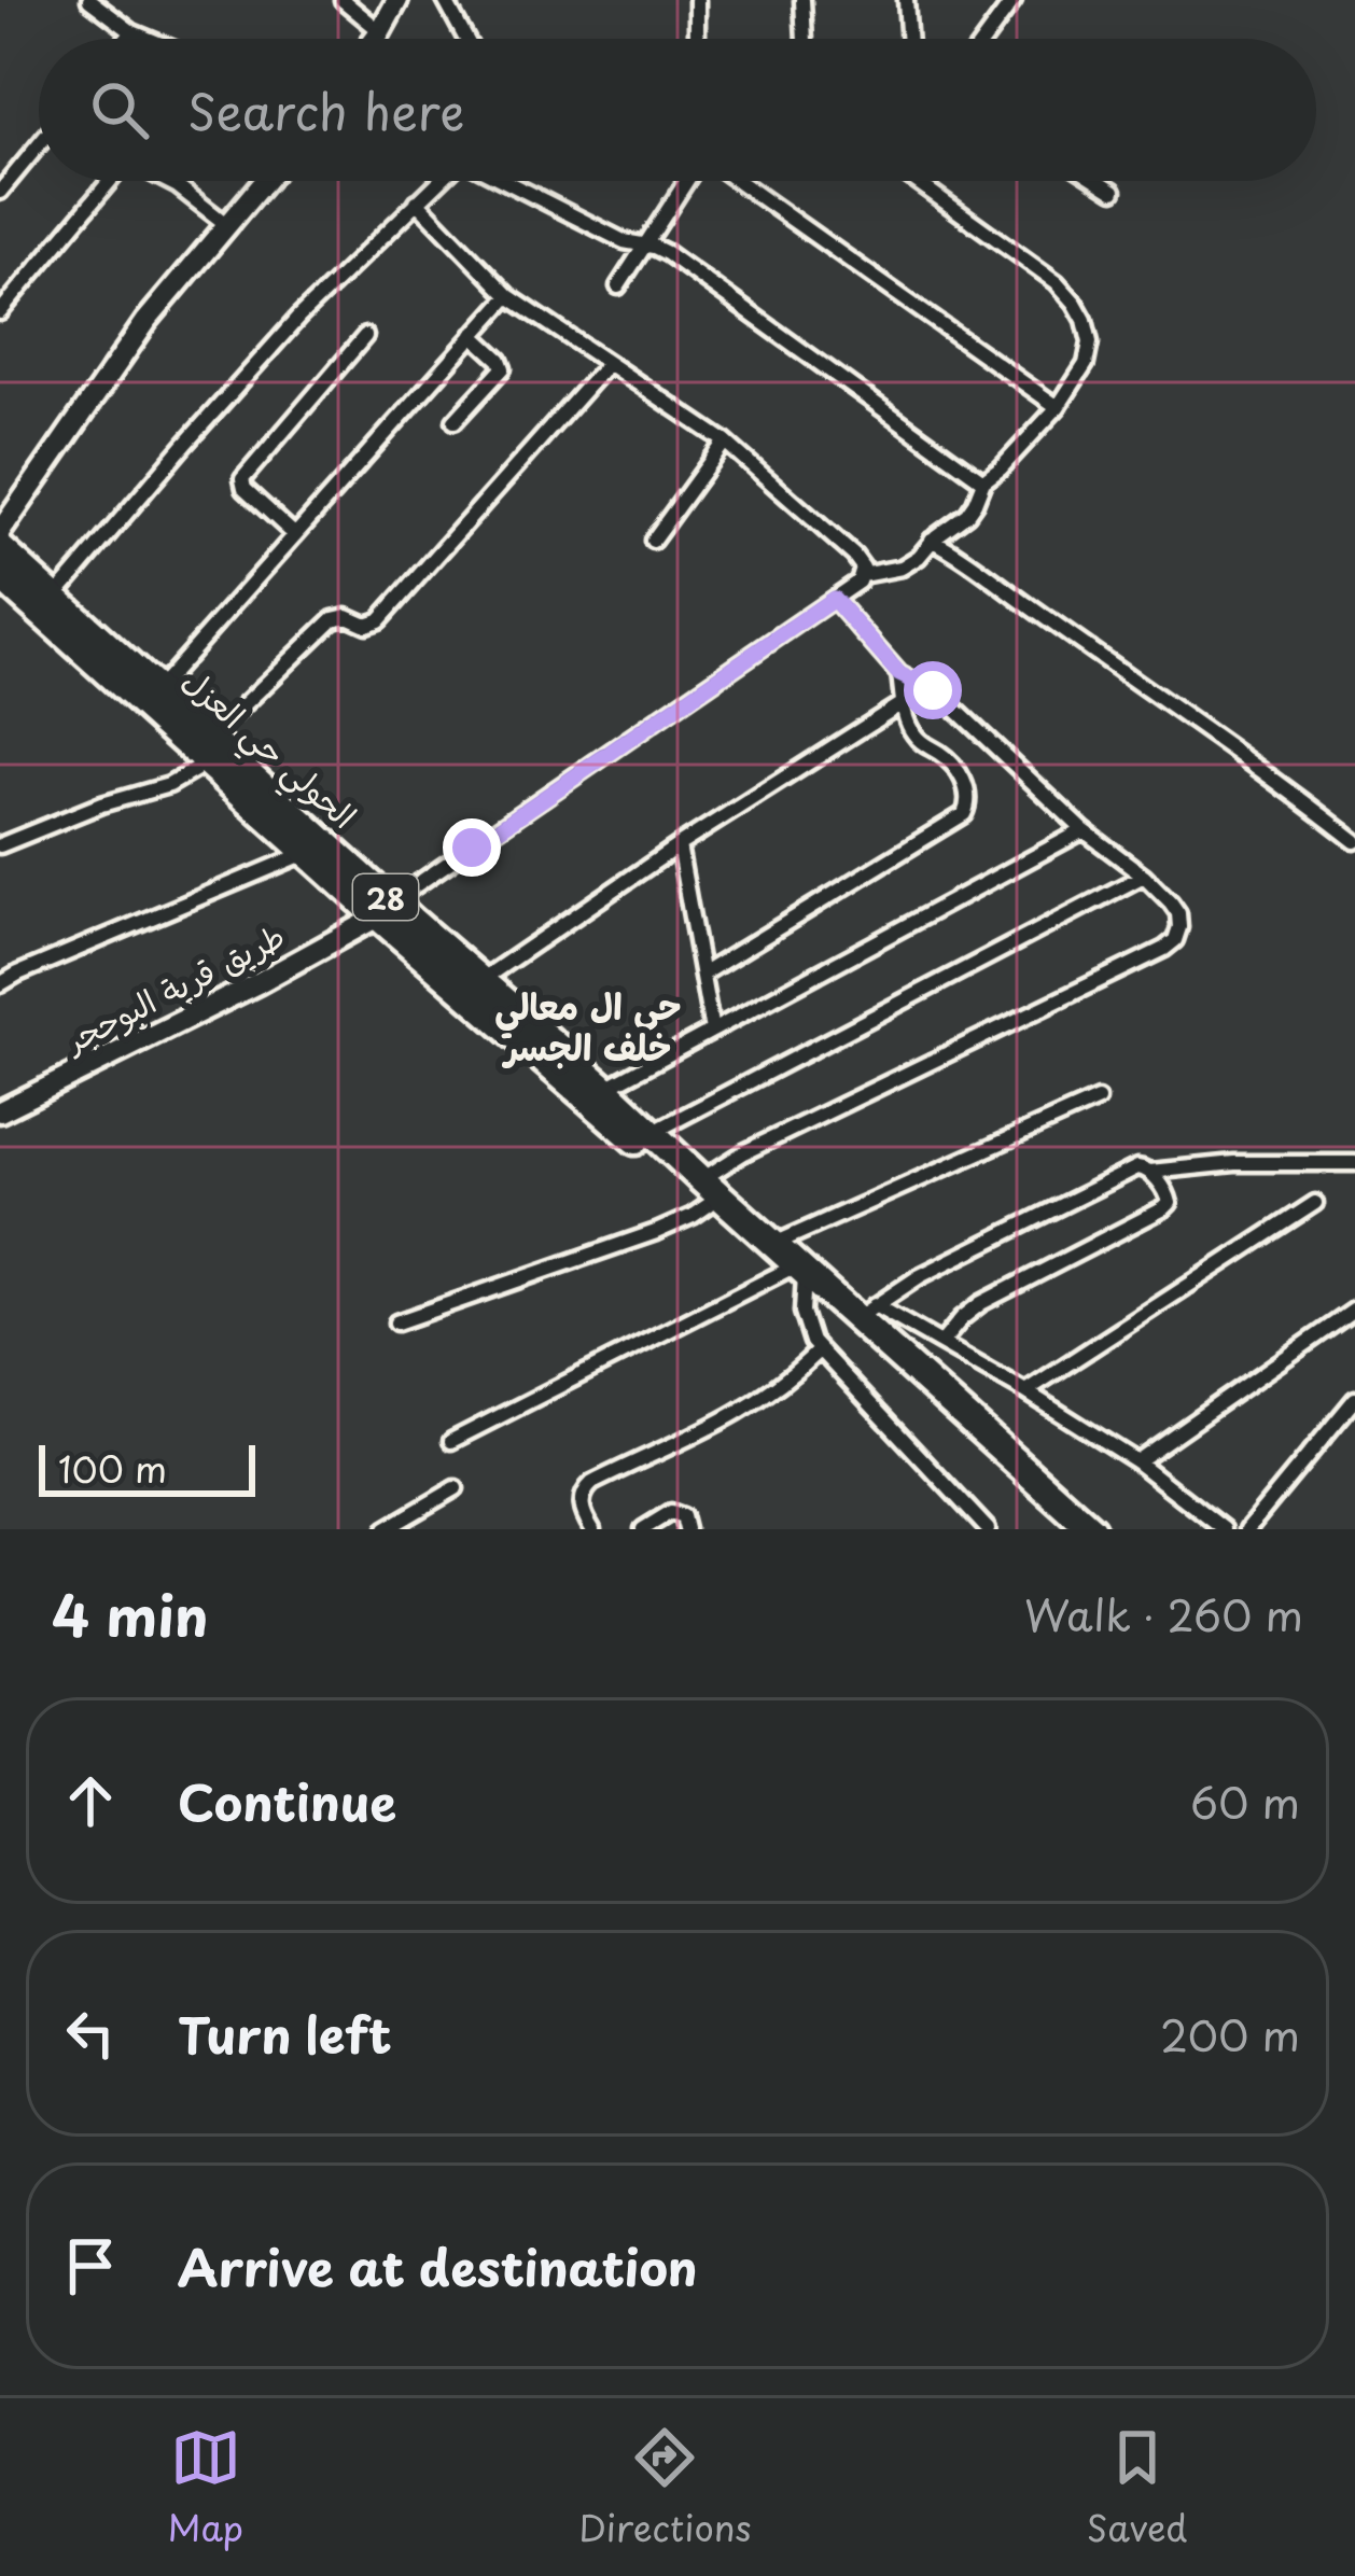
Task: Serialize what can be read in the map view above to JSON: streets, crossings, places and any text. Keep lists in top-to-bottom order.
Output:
{
  "streets": {
    "highway": ["الحولي حي العزل", "28"],
    "street": ["طريق قرية البوحجر"]
  },
  "crossings": [
    ["الحولي حي العزل", "28"],
    ["الحولي حي العزل", "طريق قرية البوحجر"]
  ],
  "districts": ["حي ال معالي خلف الجسر"],
  "scale_bar": "100 m",
  "page": {
    "search": "Search here",
    "scale": "100 m",
    "heading": ["4 min", "Walk · 260 m"],
    "list": [
      ["Continue", "60 m"],
      ["Turn left", "200 m"],
      "Arrive at destination"
    ],
    "nav": ["Map", "Directions", "Saved"]
  }
}
